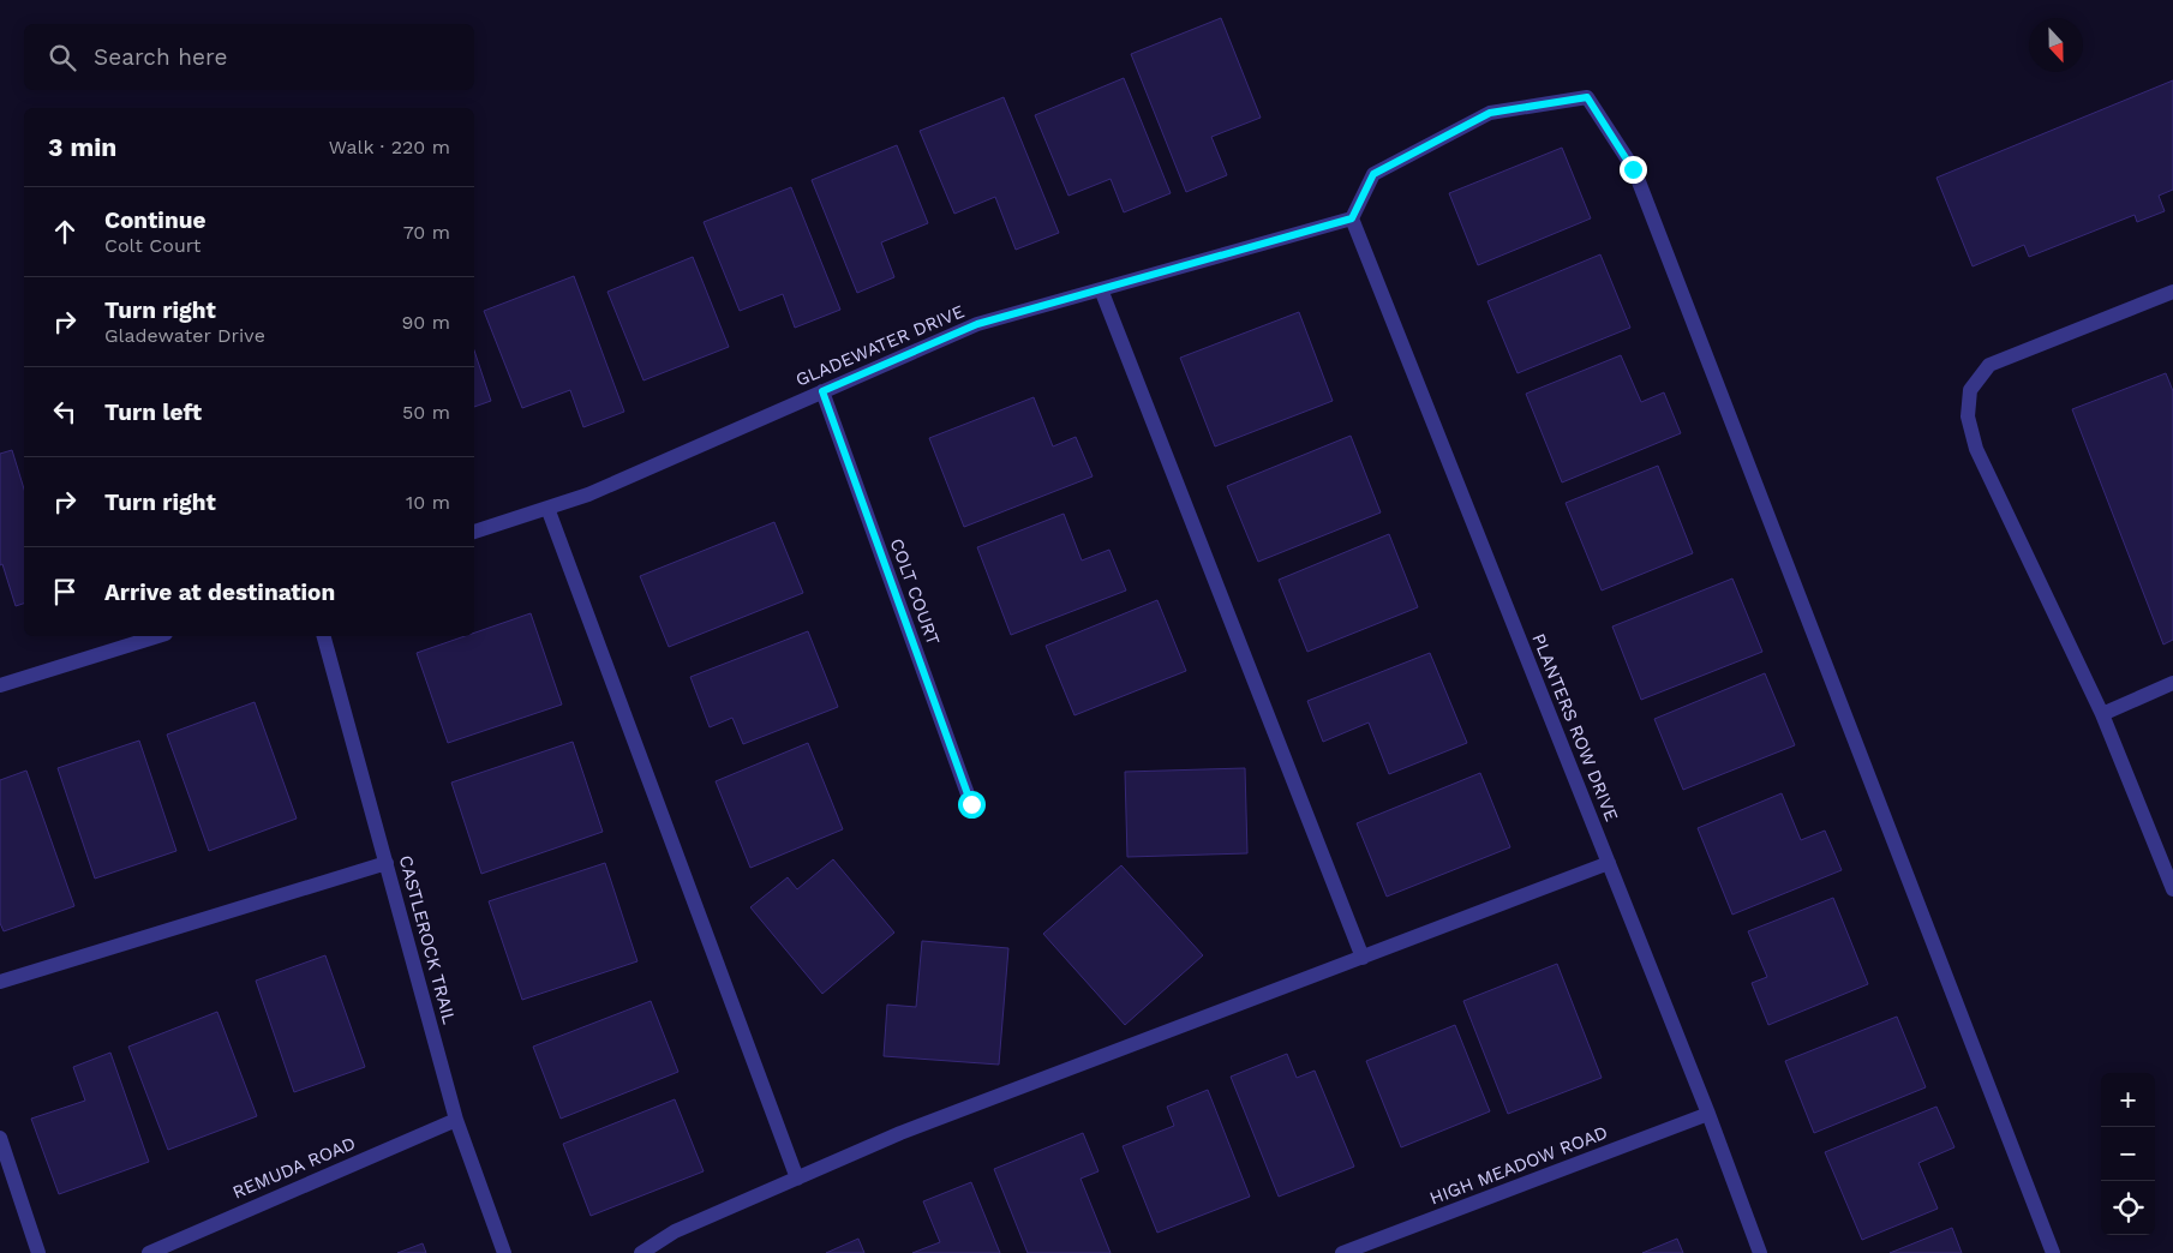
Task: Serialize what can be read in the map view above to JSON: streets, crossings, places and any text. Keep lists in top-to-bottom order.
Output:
{
  "streets": {
    "street": [
      "GLADEWATER DRIVE",
      "COLT COURT",
      "PLANTERS ROW DRIVE",
      "CASTLEROCK TRAIL",
      "HIGH MEADOW ROAD",
      "REMUDA ROAD"
    ]
  },
  "crossings": [
    ["GLADEWATER DRIVE", "COLT COURT"],
    ["GLADEWATER DRIVE", "PLANTERS ROW DRIVE"],
    ["PLANTERS ROW DRIVE", "HIGH MEADOW ROAD"],
    ["CASTLEROCK TRAIL", "REMUDA ROAD"]
  ],
  "north": "bottom",
  "page": {
    "search": "Search here",
    "heading": ["3 min", "Walk · 220 m"],
    "list": [
      ["Continue", "Colt Court", "70 m"],
      ["Turn right", "Gladewater Drive", "90 m"],
      ["Turn left", "50 m"],
      ["Turn right", "10 m"],
      "Arrive at destination"
    ],
    "map_buttons": ["+", "−"]
  }
}
